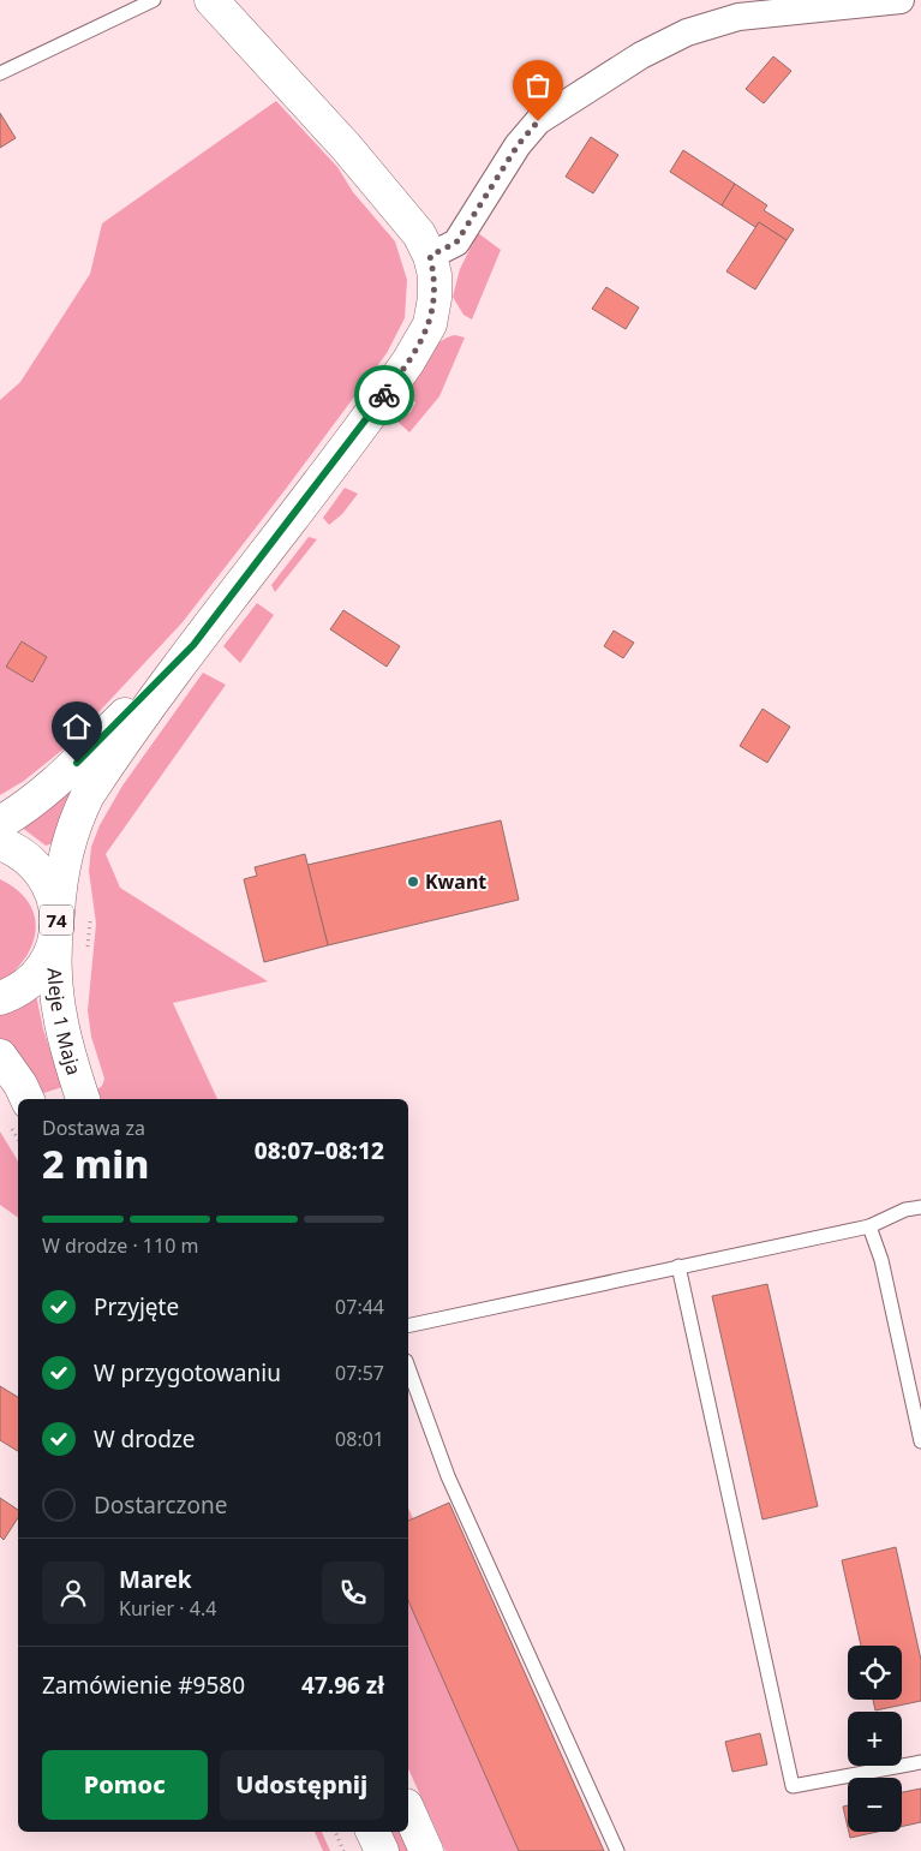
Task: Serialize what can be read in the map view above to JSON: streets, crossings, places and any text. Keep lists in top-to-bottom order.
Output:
{
  "streets": {
    "street": ["74", "Aleje 1 Maja"]
  },
  "crossings": [
    ["74", "Aleje 1 Maja"]
  ],
  "places": ["Kwant"],
  "page": {
    "heading": ["2 min", "Dostawa za", "08:07–08:12"],
    "panel": [
      "Marek",
      "Kurier · 4.4",
      "Zamówienie #9580",
      "47.96 zł"
    ],
    "bar": "W drodze · 110 m",
    "list": [
      ["Przyjęte", "07:44"],
      ["W przygotowaniu", "07:57"],
      ["W drodze", "08:01"],
      "Dostarczone"
    ],
    "map_buttons": ["+", "−"],
    "buttons": ["Pomoc", "Udostępnij"]
  }
}
